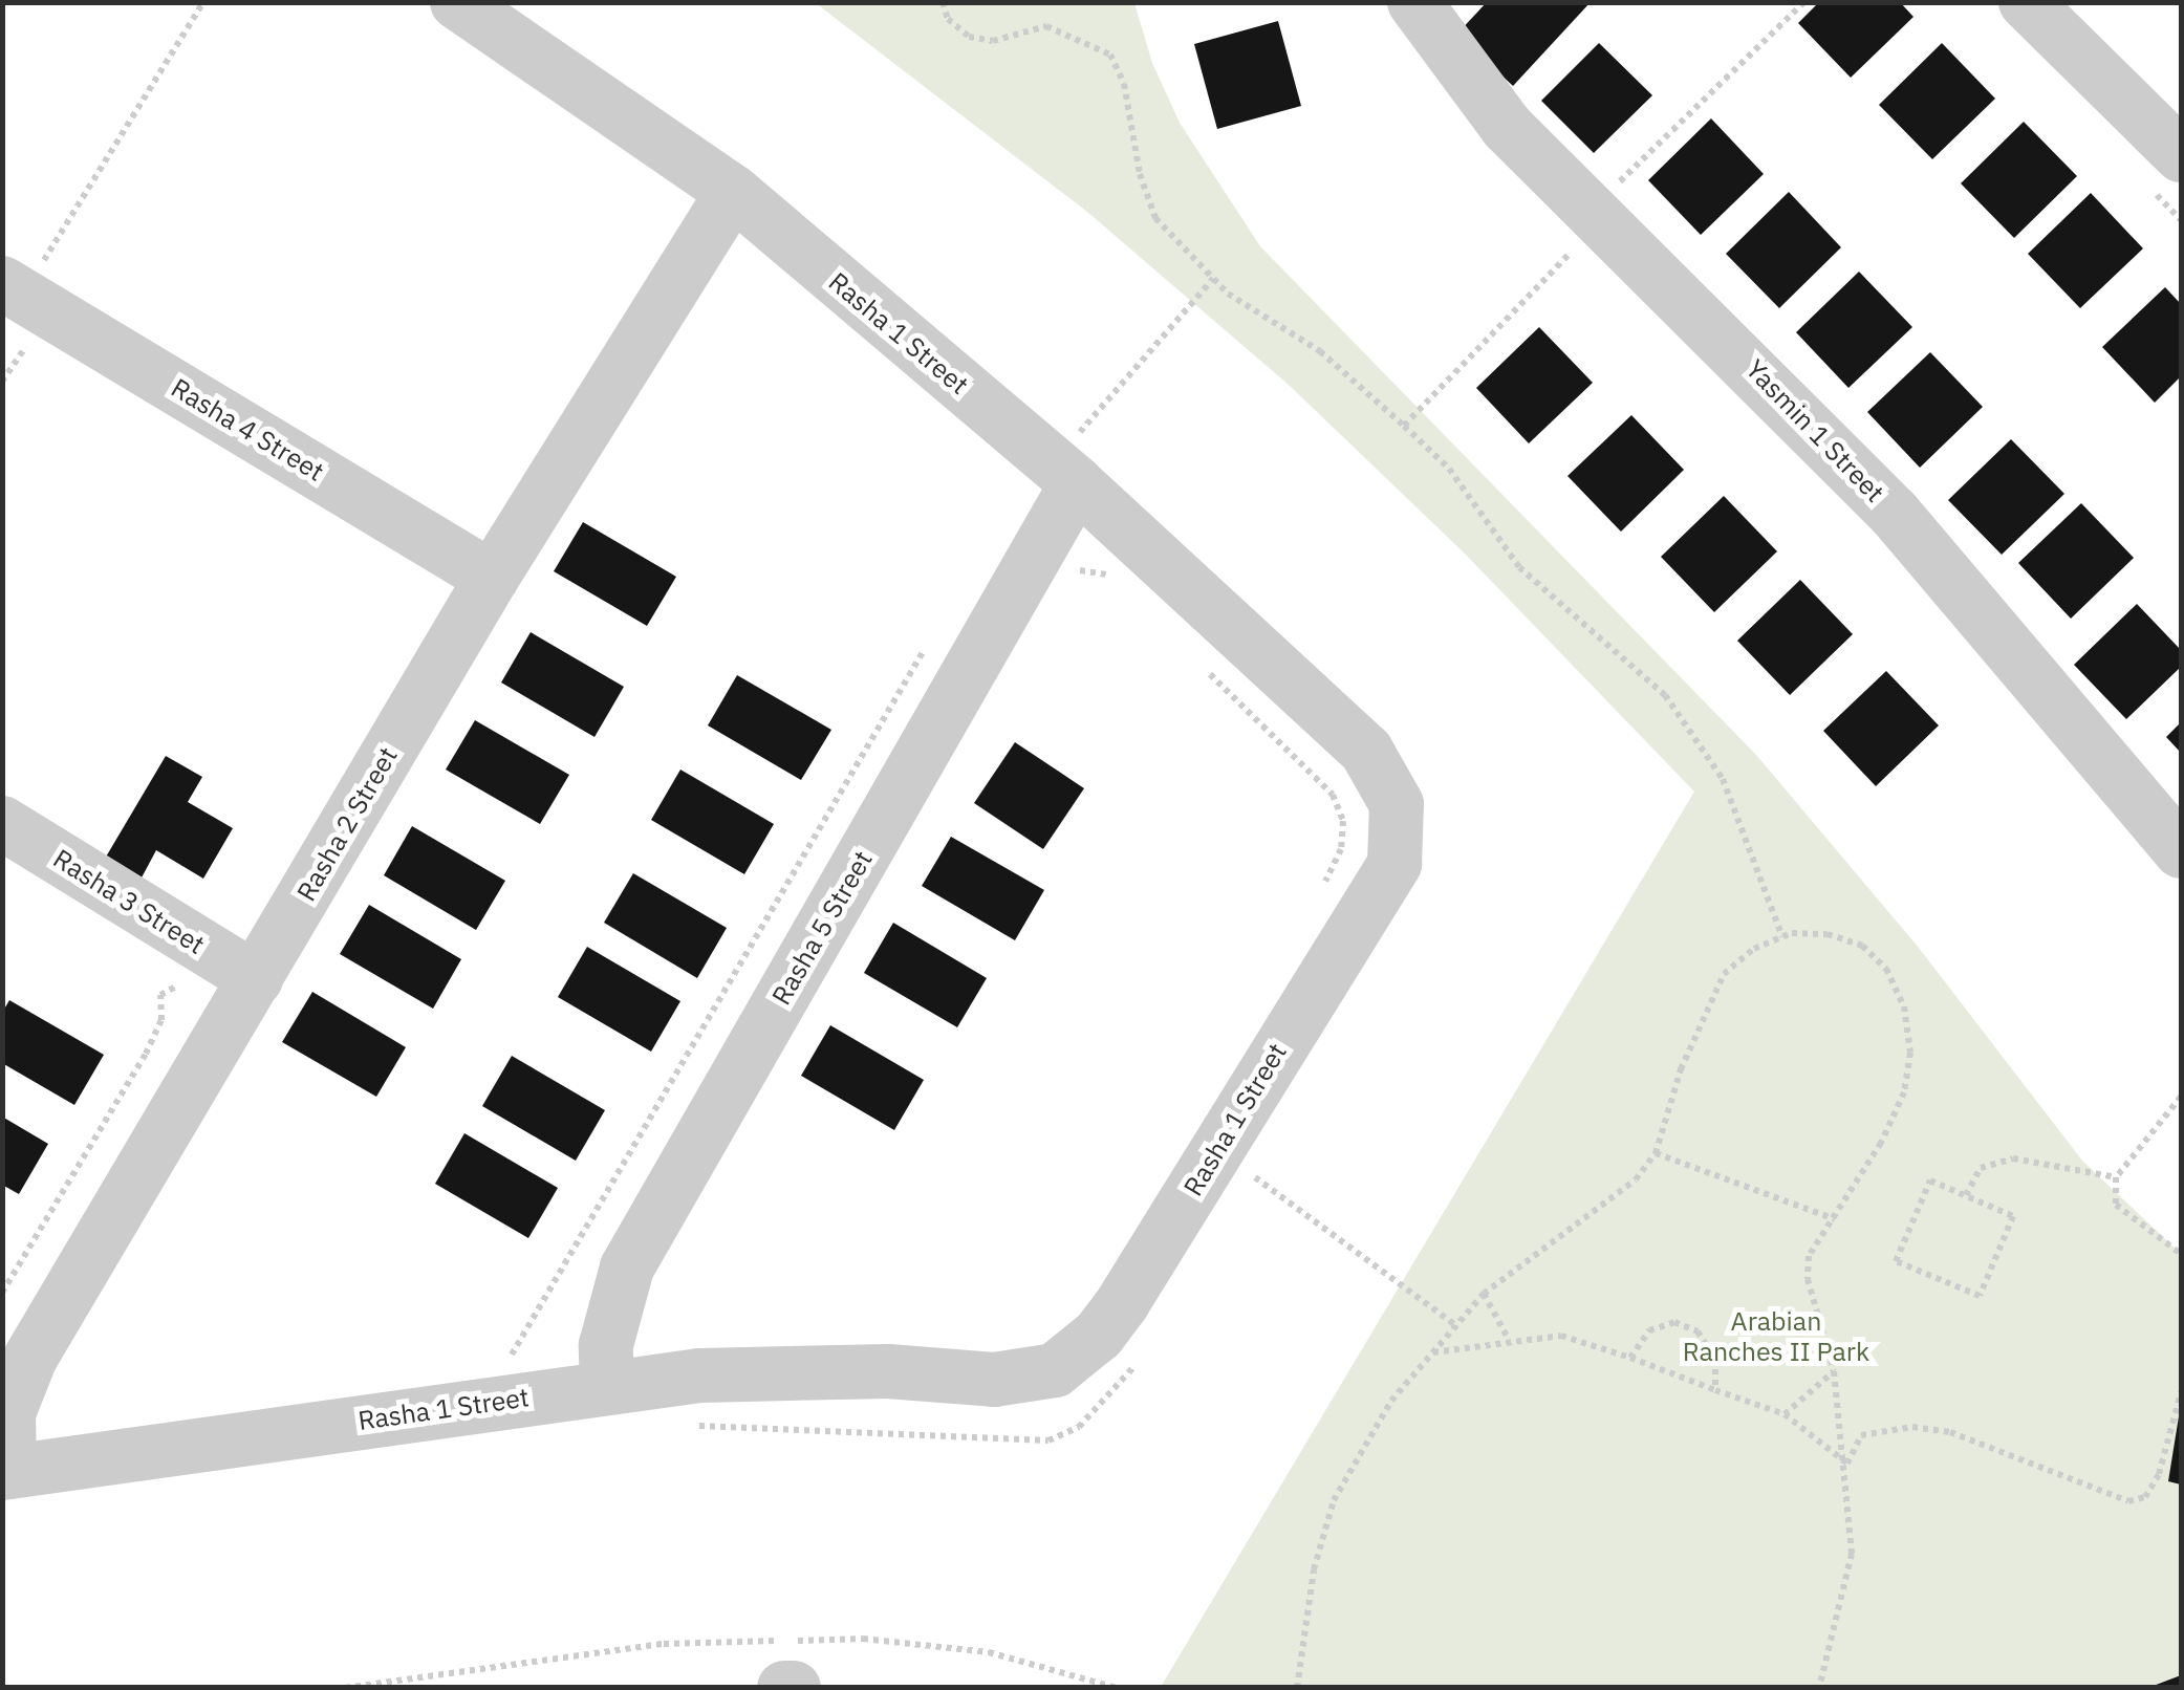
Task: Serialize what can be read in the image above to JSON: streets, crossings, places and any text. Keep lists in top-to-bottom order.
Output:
{
  "streets": {
    "street": [
      "Rasha 1 Street",
      "Rasha 4 Street",
      "Yasmin 1 Street",
      "Rasha 2 Street",
      "Rasha 3 Street",
      "Rasha 5 Street"
    ]
  },
  "crossings": [
    ["Rasha 1 Street", "Rasha 2 Street"],
    ["Rasha 1 Street", "Rasha 5 Street"],
    ["Rasha 4 Street", "Rasha 2 Street"],
    ["Rasha 2 Street", "Rasha 3 Street"]
  ],
  "parks": ["Arabian Ranches II Park"]
}
